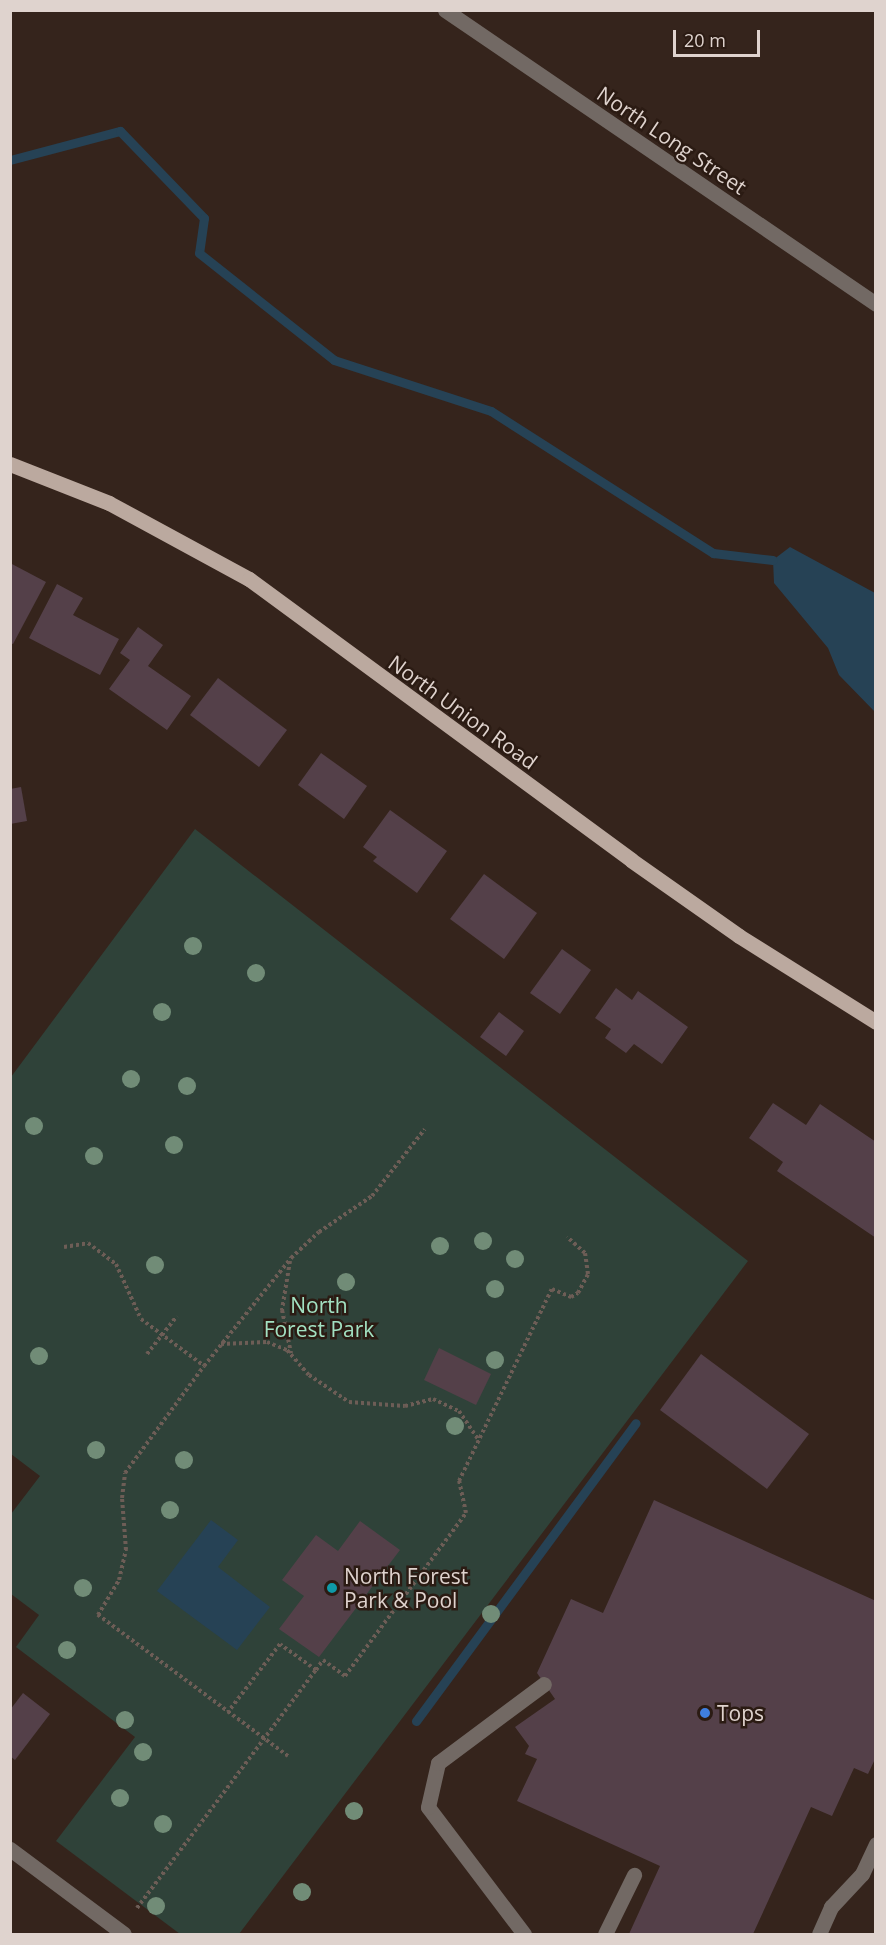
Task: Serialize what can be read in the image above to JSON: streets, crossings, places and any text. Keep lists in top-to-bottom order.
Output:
{
  "streets": {
    "main road": ["North Union Road"],
    "street": ["North Long Street"]
  },
  "parks": ["North Forest Park"],
  "places": ["North Forest Park & Pool", "Tops"],
  "scale_bar": "20 m"
}
